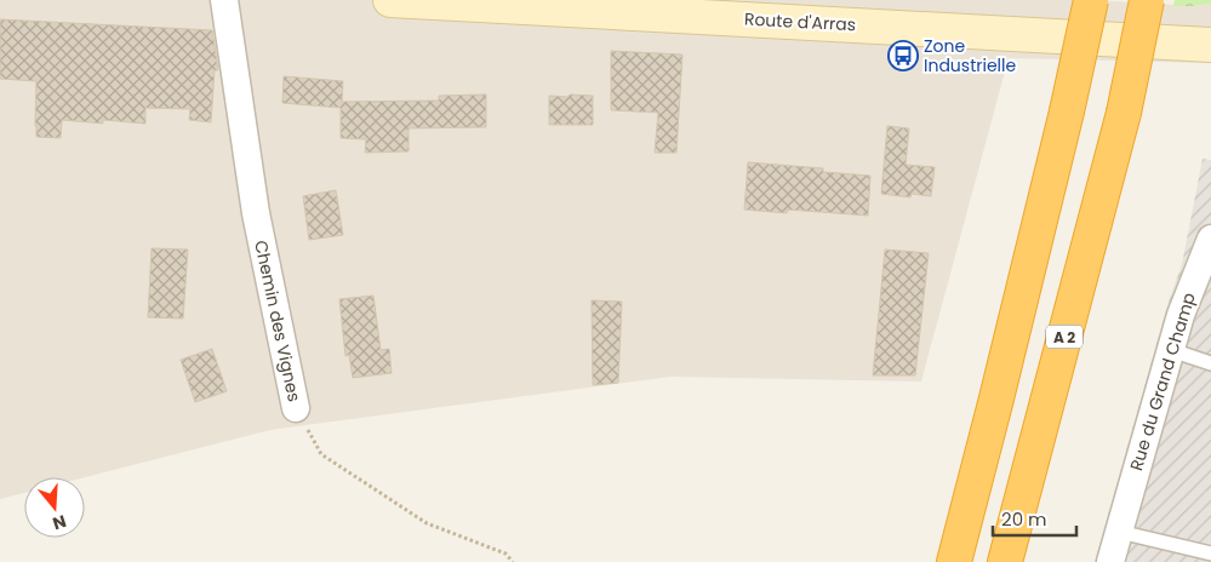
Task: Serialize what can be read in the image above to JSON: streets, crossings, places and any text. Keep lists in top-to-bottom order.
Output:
{
  "streets": {
    "highway": ["A 2"],
    "main road": ["Route d'Arras"],
    "street": ["Chemin des Vignes", "Rue du Grand Champ"]
  },
  "places": {
    "bus stop": ["Zone Industrielle"]
  },
  "scale_bar": "20 m",
  "north": "bottom"
}
